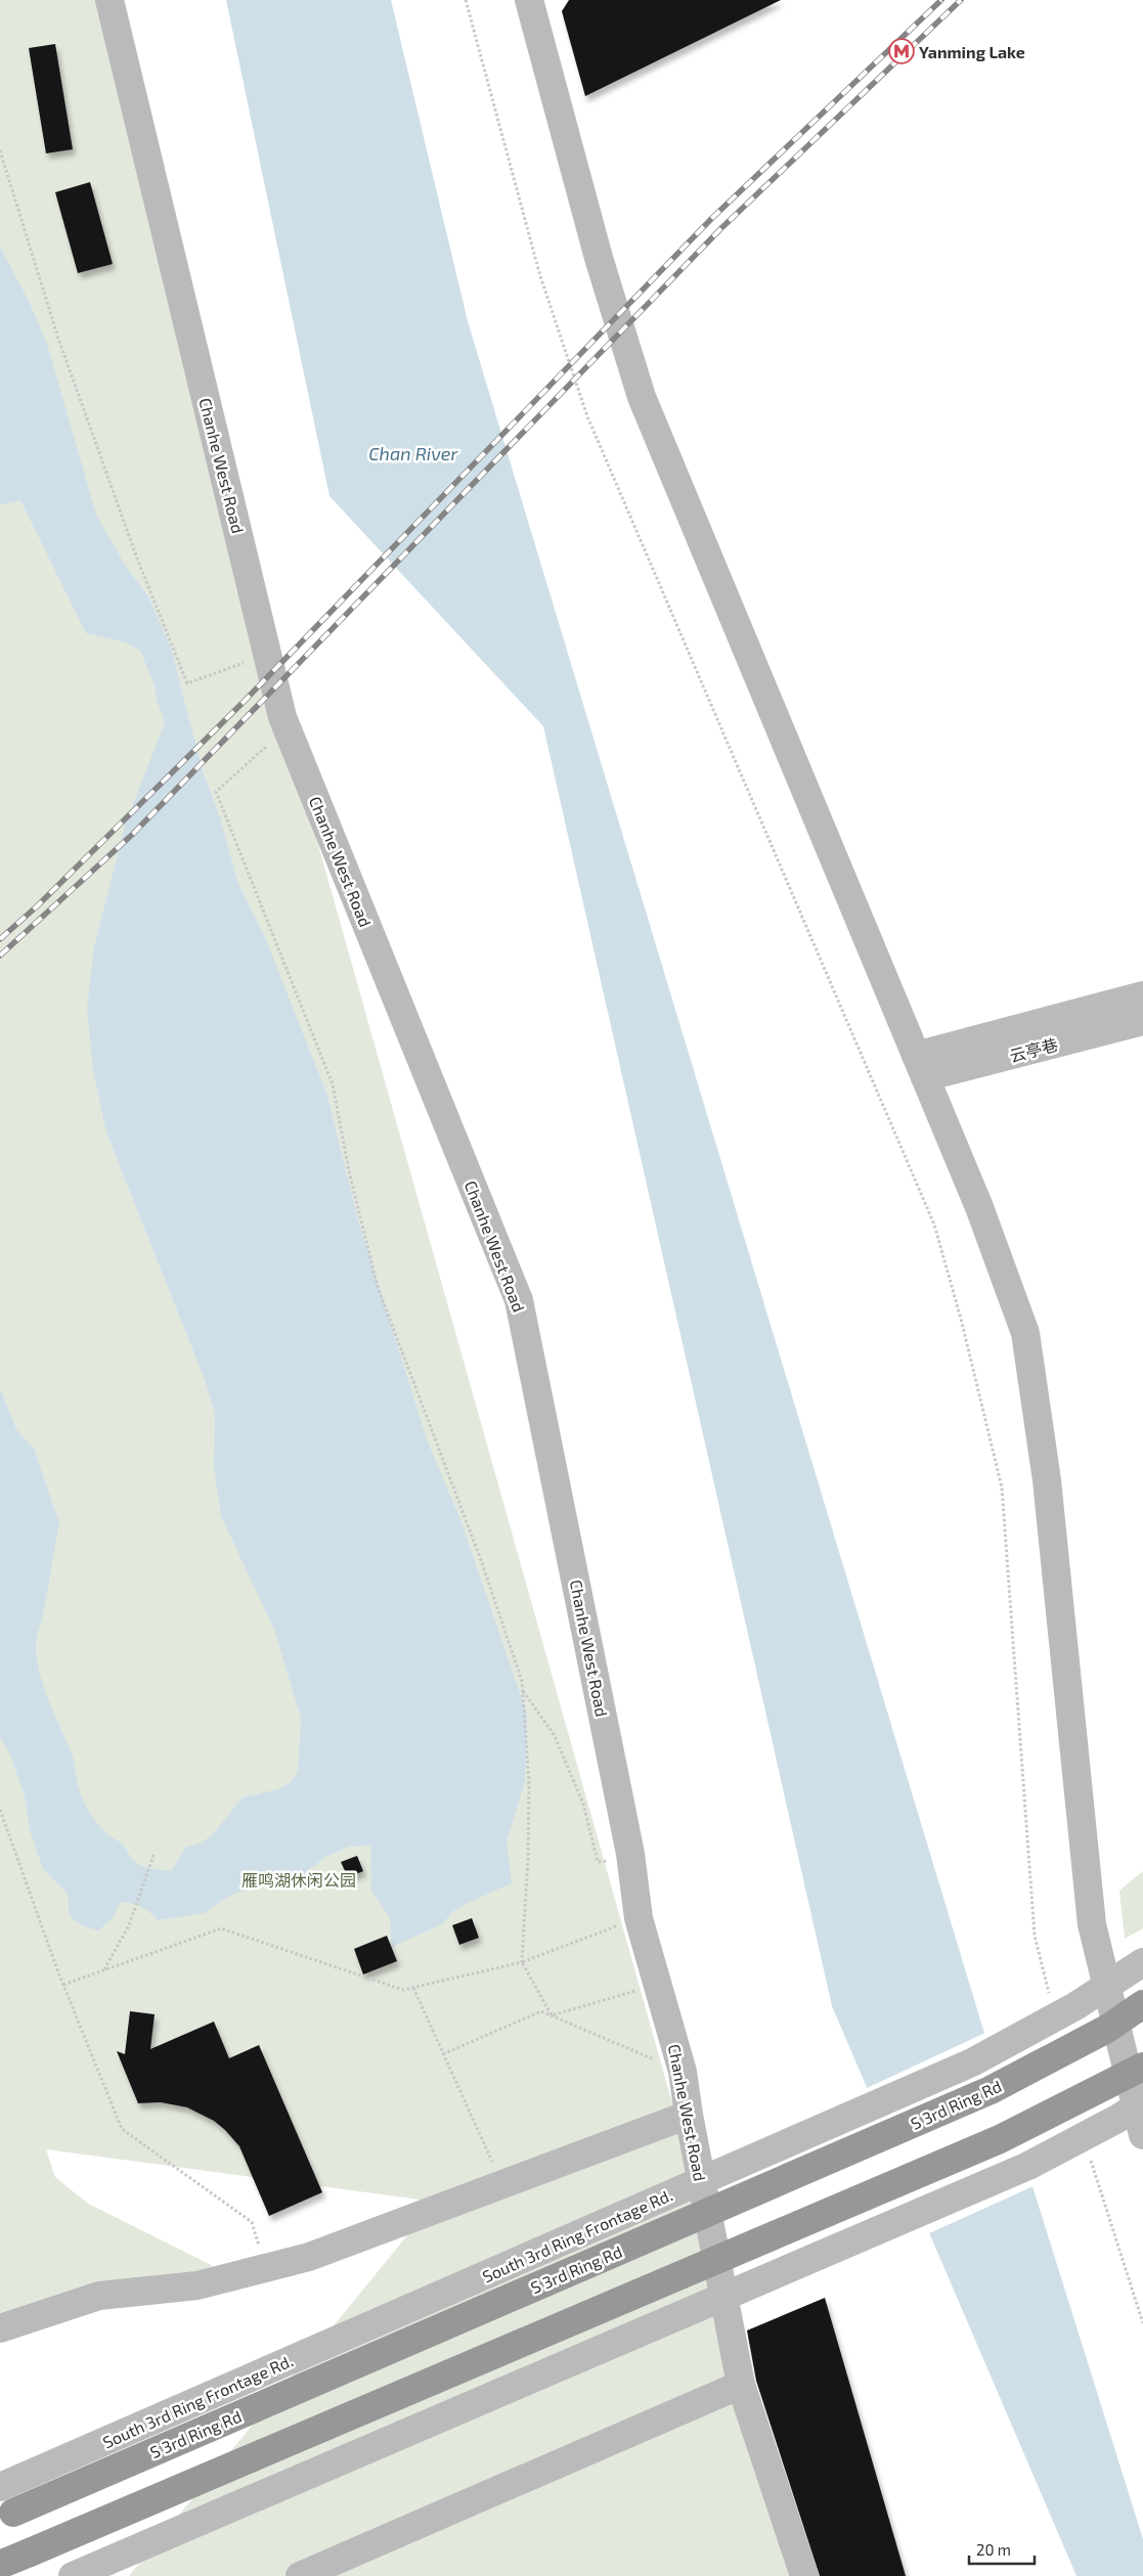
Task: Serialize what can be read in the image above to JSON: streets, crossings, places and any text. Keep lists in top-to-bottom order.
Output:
{
  "streets": {
    "highway": ["S 3rd Ring Rd"],
    "street": ["Chanhe West Road", "云亭巷", "South 3rd Ring Frontage Rd."]
  },
  "water": ["Chan River"],
  "parks": ["雁鸣湖休闲公园"],
  "places": {
    "metro station": ["Yanming Lake"]
  },
  "scale_bar": "20 m"
}
